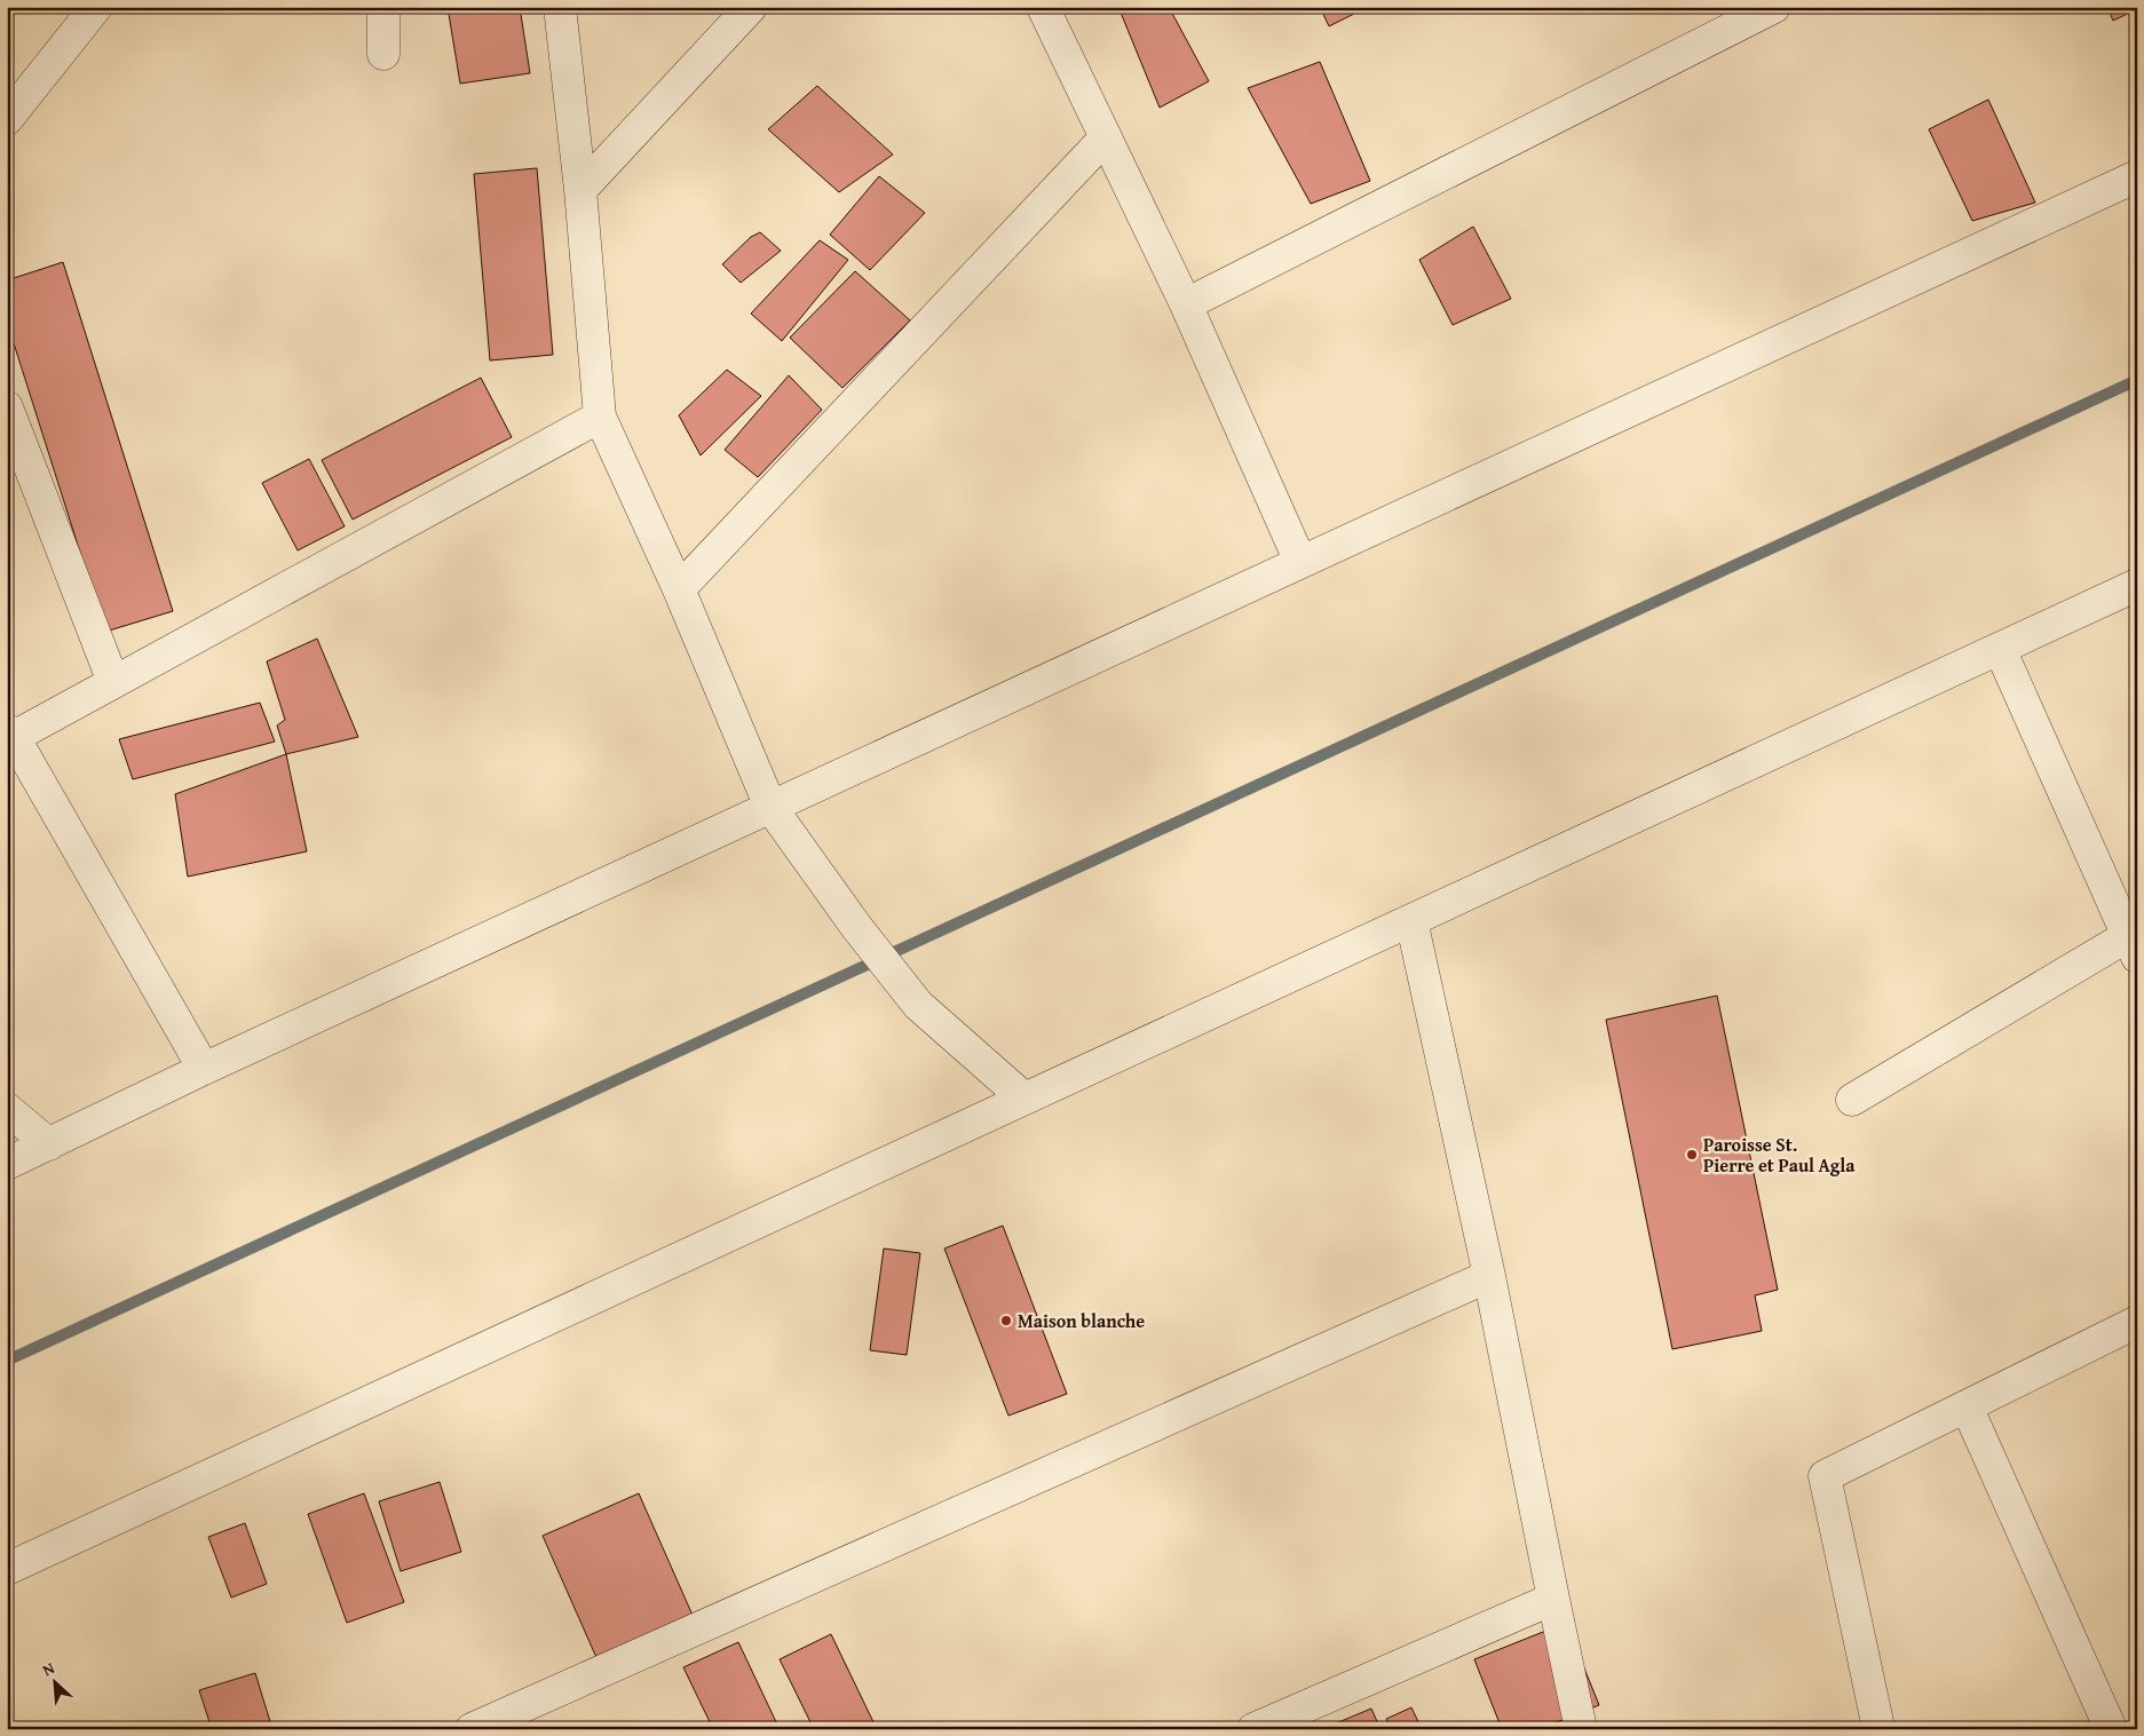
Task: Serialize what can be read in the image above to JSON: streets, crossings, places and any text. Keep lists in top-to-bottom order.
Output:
{
  "places": ["Paroisse St. Pierre et Paul Agla", "Maison blanche"],
  "north": "top left"
}
